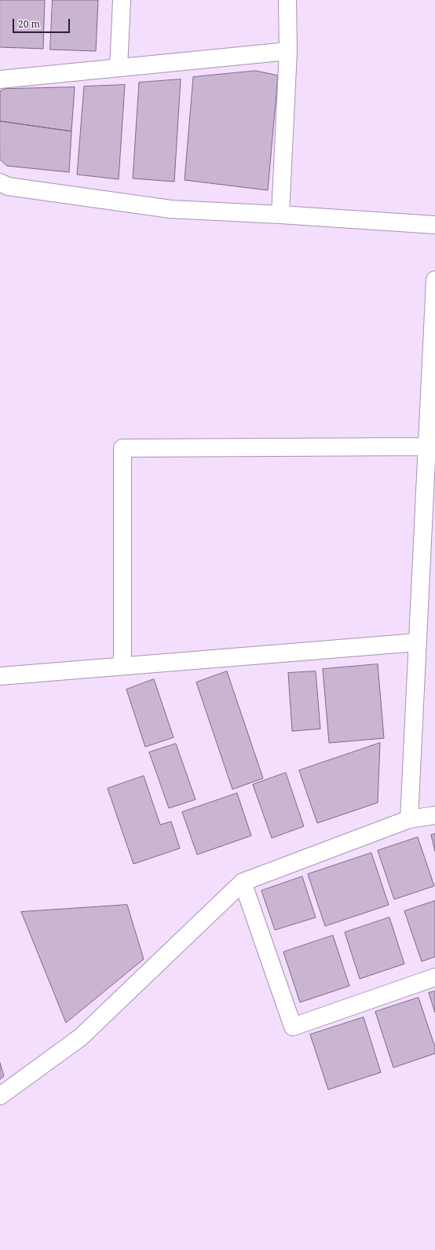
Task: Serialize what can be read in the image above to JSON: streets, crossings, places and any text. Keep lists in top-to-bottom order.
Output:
{
  "scale_bar": "20 m"
}
